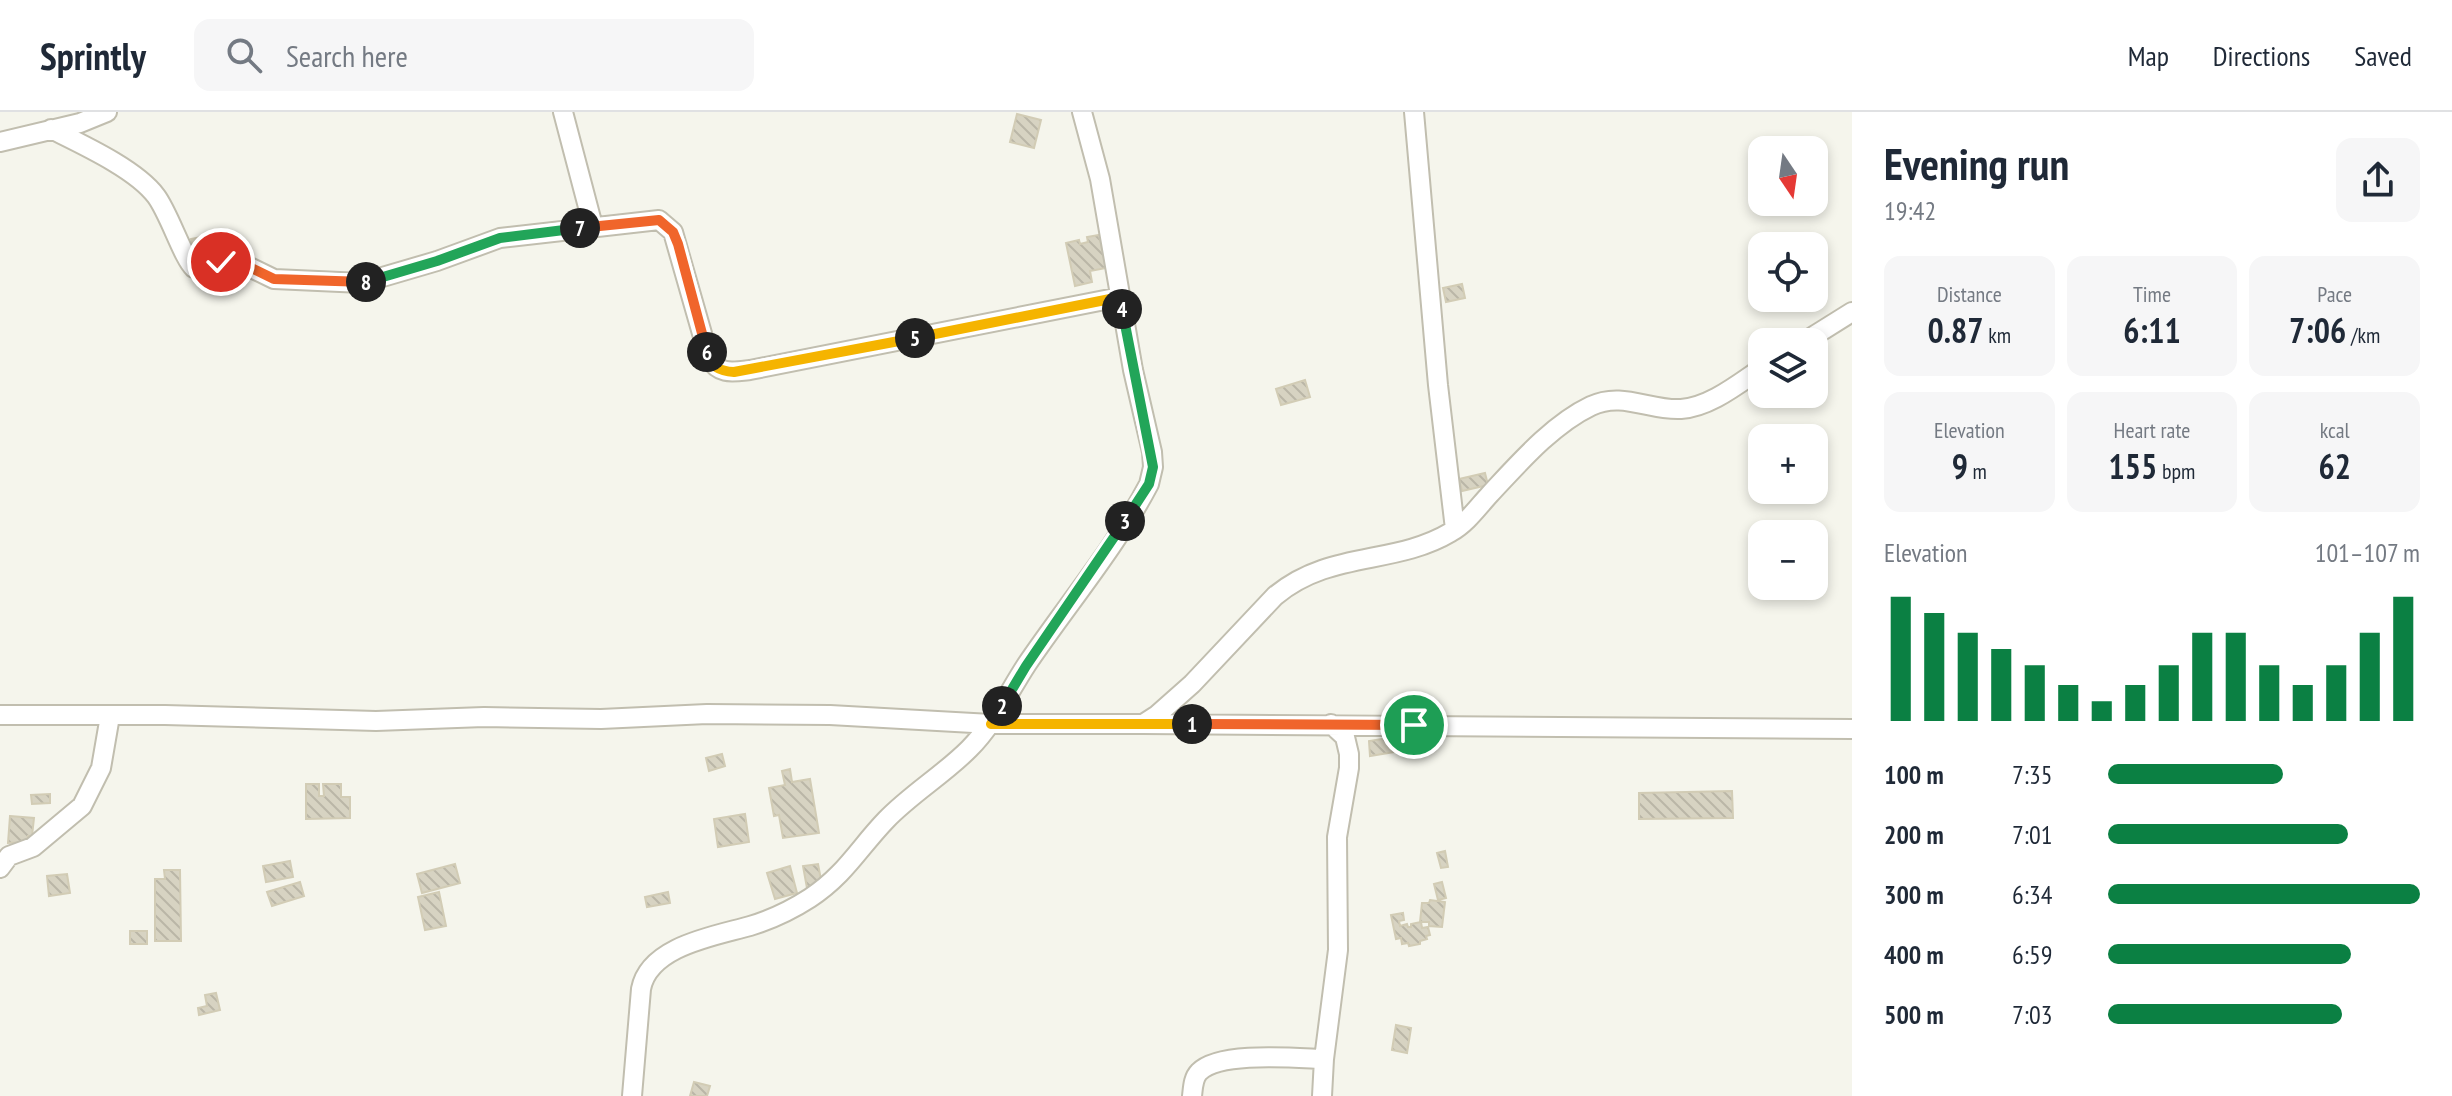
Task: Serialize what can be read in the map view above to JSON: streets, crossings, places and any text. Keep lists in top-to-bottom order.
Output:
{
  "north": "bottom",
  "page": {
    "header": "Sprintly",
    "search": "Search here",
    "nav": ["Map", "Directions", "Saved"],
    "heading": ["Evening run", "19:42"],
    "map_buttons": ["+", "−"],
    "pins": [
      "7",
      "8",
      "4",
      "5",
      "6",
      "3",
      "2",
      "1"
    ],
    "stats": [
      ["Distance", "0.87 km"],
      ["Time", "6:11"],
      ["Pace", "7:06 /km"],
      ["Elevation", "9 m"],
      ["Heart rate", "155 bpm"],
      ["kcal", "62"]
    ],
    "chart": ["Elevation", "101–107 m"],
    "list": [
      {
        "name": "100 m",
        "note": "7:35"
      },
      {
        "name": "200 m",
        "note": "7:01"
      },
      {
        "name": "300 m",
        "note": "6:34"
      },
      {
        "name": "400 m",
        "note": "6:59"
      },
      {
        "name": "500 m",
        "note": "7:03"
      }
    ]
  }
}
